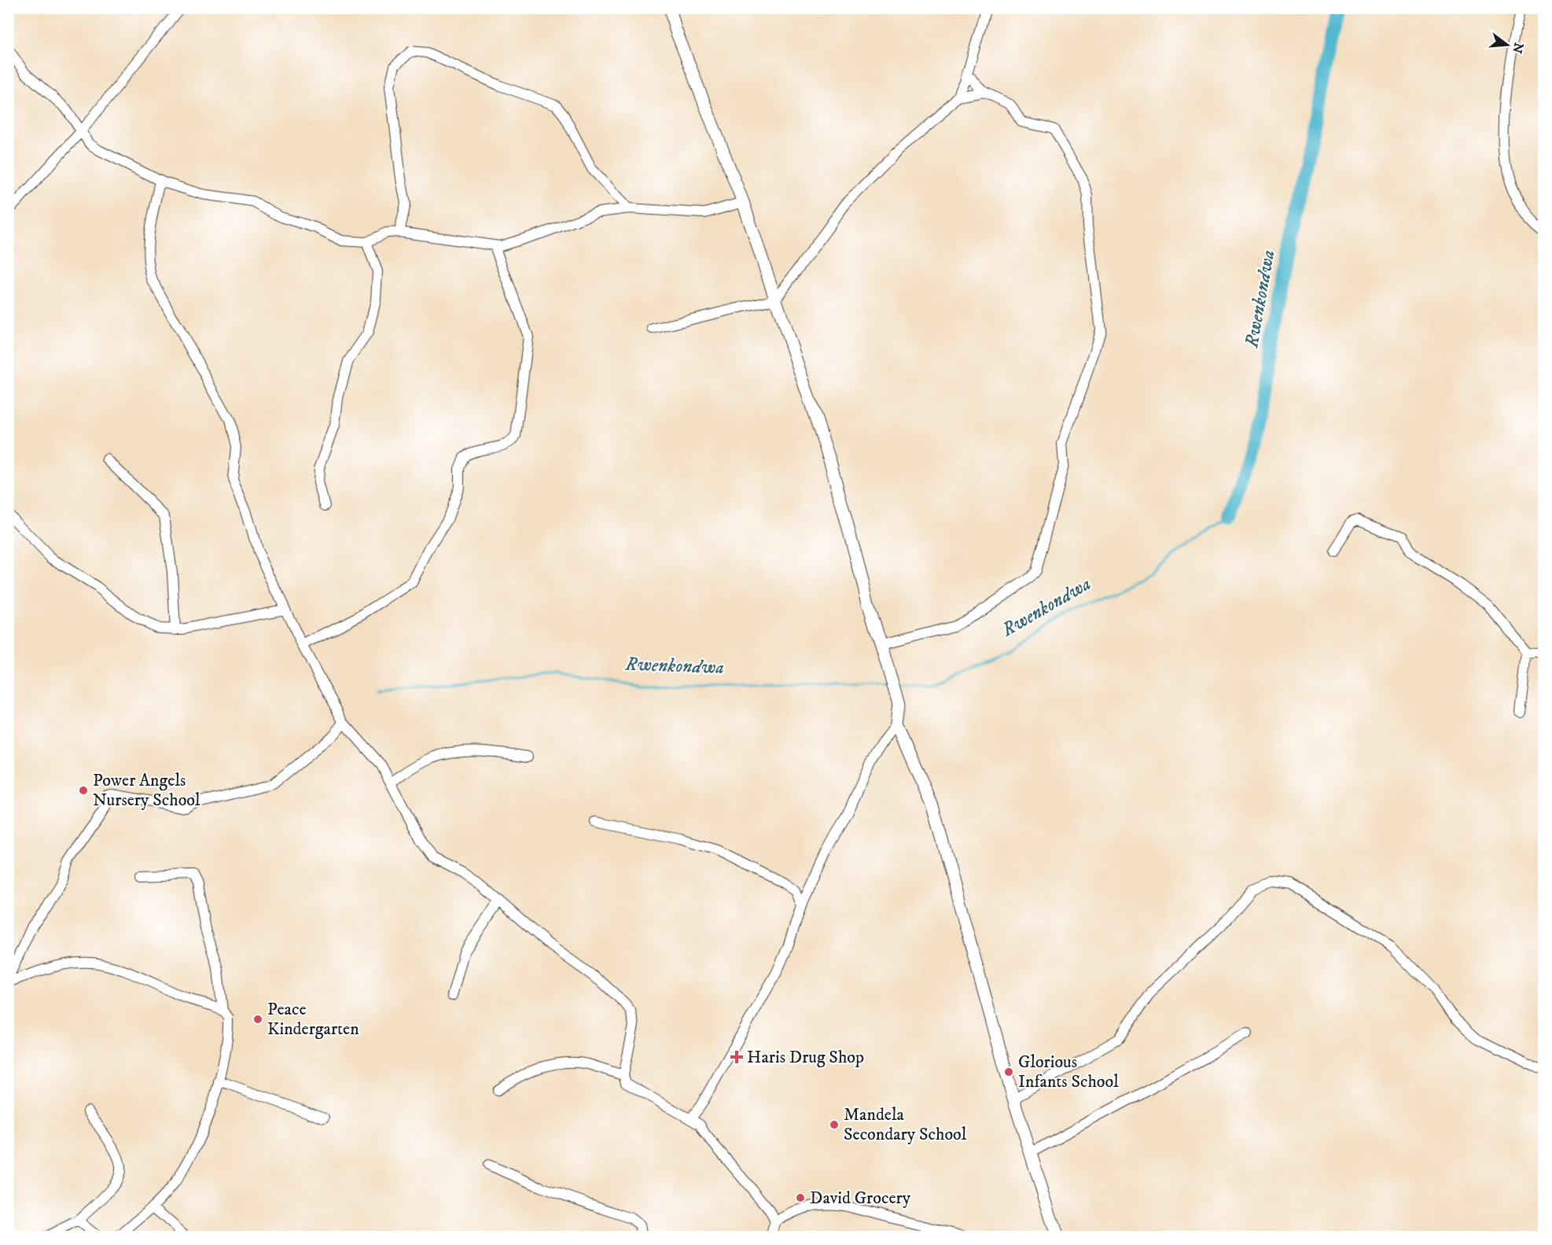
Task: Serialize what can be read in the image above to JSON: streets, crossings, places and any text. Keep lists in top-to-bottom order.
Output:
{
  "water": ["Rwenkondwa"],
  "places": {
    "other": [
      "Power Angels Nursery School",
      "Peace Kindergarten",
      "Glorious Infants School",
      "Mandela Secondary School",
      "David Grocery"
    ],
    "health": ["Haris Drug Shop"]
  },
  "north": "right"
}
